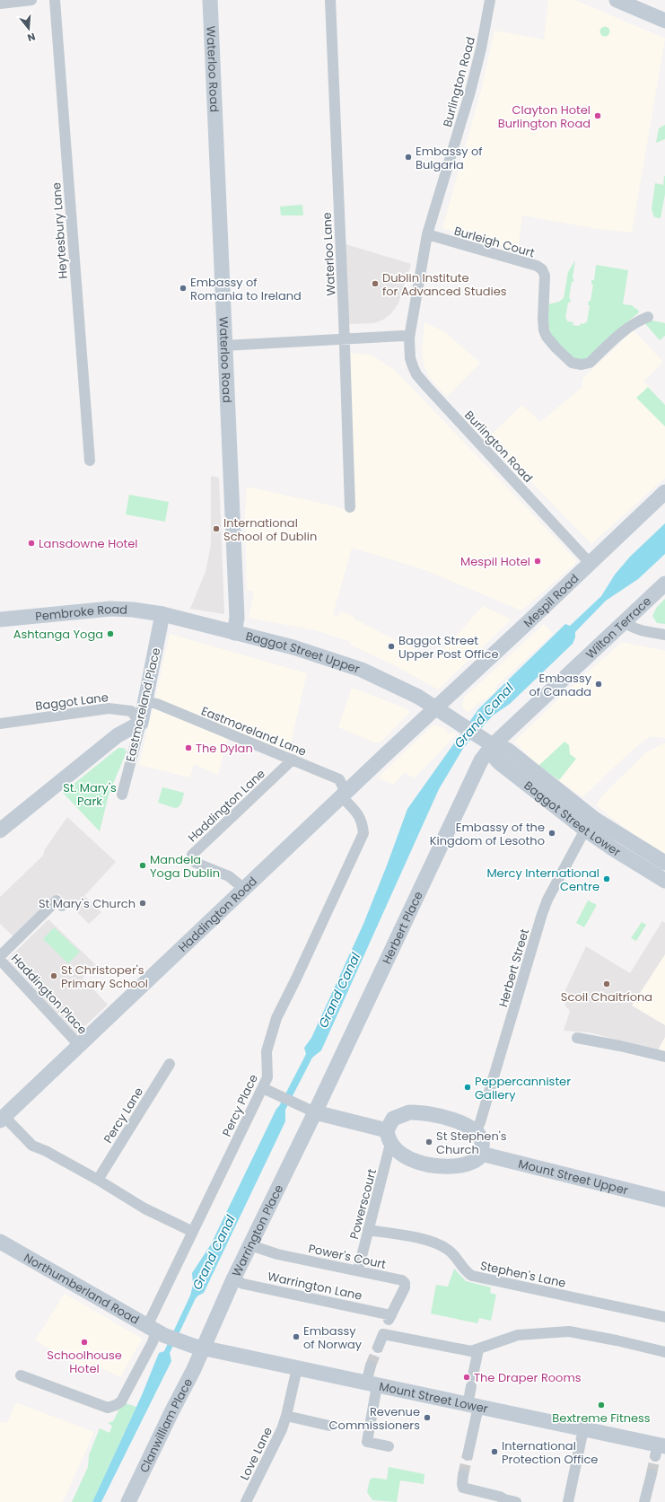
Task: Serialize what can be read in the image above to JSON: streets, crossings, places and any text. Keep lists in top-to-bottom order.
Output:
{
  "streets": {
    "street": [
      "Waterloo Road",
      "Burlington Road",
      "Heytesbury Lane",
      "Burleigh Court",
      "Waterloo Lane",
      "Mespil Road",
      "Pembroke Road",
      "Wilton Terrace",
      "Baggot Street Upper",
      "Baggot Lane",
      "Eastmoreland Place",
      "Eastmoreland Lane",
      "Haddington Lane",
      "Baggot Street Lower",
      "Haddington Road",
      "Herbert Place",
      "Herbert Street",
      "Haddington Place",
      "Percy Place",
      "Percy Lane",
      "Mount Street Upper",
      "Powerscourt",
      "Warrington Place",
      "Power's Court",
      "Stephen's Lane",
      "Warrington Lane",
      "Northumberland Road",
      "Mount Street Lower",
      "Clanwilliam Place",
      "Love Lane"
    ]
  },
  "crossings": [
    ["Waterloo Road", "Baggot Street Upper"],
    ["Burlington Road", "Burleigh Court"],
    ["Burlington Road", "Mespil Road"],
    ["Mespil Road", "Baggot Street Upper"],
    ["Mespil Road", "Baggot Street Lower"],
    ["Mespil Road", "Haddington Road"],
    ["Pembroke Road", "Baggot Street Upper"],
    ["Pembroke Road", "Eastmoreland Place"],
    ["Wilton Terrace", "Baggot Street Lower"],
    ["Wilton Terrace", "Herbert Place"],
    ["Baggot Street Upper", "Eastmoreland Place"],
    ["Baggot Street Upper", "Baggot Street Lower"],
    ["Baggot Street Upper", "Haddington Road"],
    ["Baggot Lane", "Eastmoreland Place"],
    ["Eastmoreland Place", "Eastmoreland Lane"],
    ["Eastmoreland Lane", "Haddington Lane"],
    ["Eastmoreland Lane", "Haddington Road"],
    ["Eastmoreland Lane", "Percy Place"],
    ["Haddington Lane", "Haddington Road"],
    ["Baggot Street Lower", "Haddington Road"],
    ["Baggot Street Lower", "Herbert Place"],
    ["Baggot Street Lower", "Herbert Street"],
    ["Haddington Road", "Haddington Place"],
    ["Haddington Road", "Percy Place"],
    ["Herbert Place", "Warrington Place"],
    ["Percy Place", "Northumberland Road"],
    ["Powerscourt", "Power's Court"],
    ["Powerscourt", "Stephen's Lane"],
    ["Warrington Place", "Power's Court"],
    ["Warrington Place", "Warrington Lane"],
    ["Warrington Place", "Mount Street Lower"],
    ["Warrington Place", "Clanwilliam Place"],
    ["Power's Court", "Warrington Lane"],
    ["Northumberland Road", "Mount Street Lower"],
    ["Mount Street Lower", "Clanwilliam Place"],
    ["Mount Street Lower", "Love Lane"]
  ],
  "water": ["Grand Canal"],
  "parks": ["St. Mary's Park"],
  "places": [
    "Clayton Hotel Burlington Road",
    "Embassy of Bulgaria",
    "Dublin Institute for Advanced Studies",
    "Embassy of Romania to Ireland",
    "International School of Dublin",
    "Lansdowne Hotel",
    "Mespil Hotel",
    "Ashtanga Yoga",
    "Baggot Street Upper Post Office",
    "Embassy of Canada",
    "The Dylan",
    "Embassy of the Kingdom of Lesotho",
    "Mandela Yoga Dublin",
    "Mercy International Centre",
    "St Mary's Church",
    "St Christoper's Primary School",
    "Scoil Chaitríona",
    "Peppercannister Gallery",
    "St Stephen's Church",
    "Embassy of Norway",
    "Schoolhouse Hotel",
    "The Draper Rooms",
    "Bextreme Fitness",
    "Revenue Commissioners",
    "International Protection Office"
  ],
  "north": "bottom"
}
